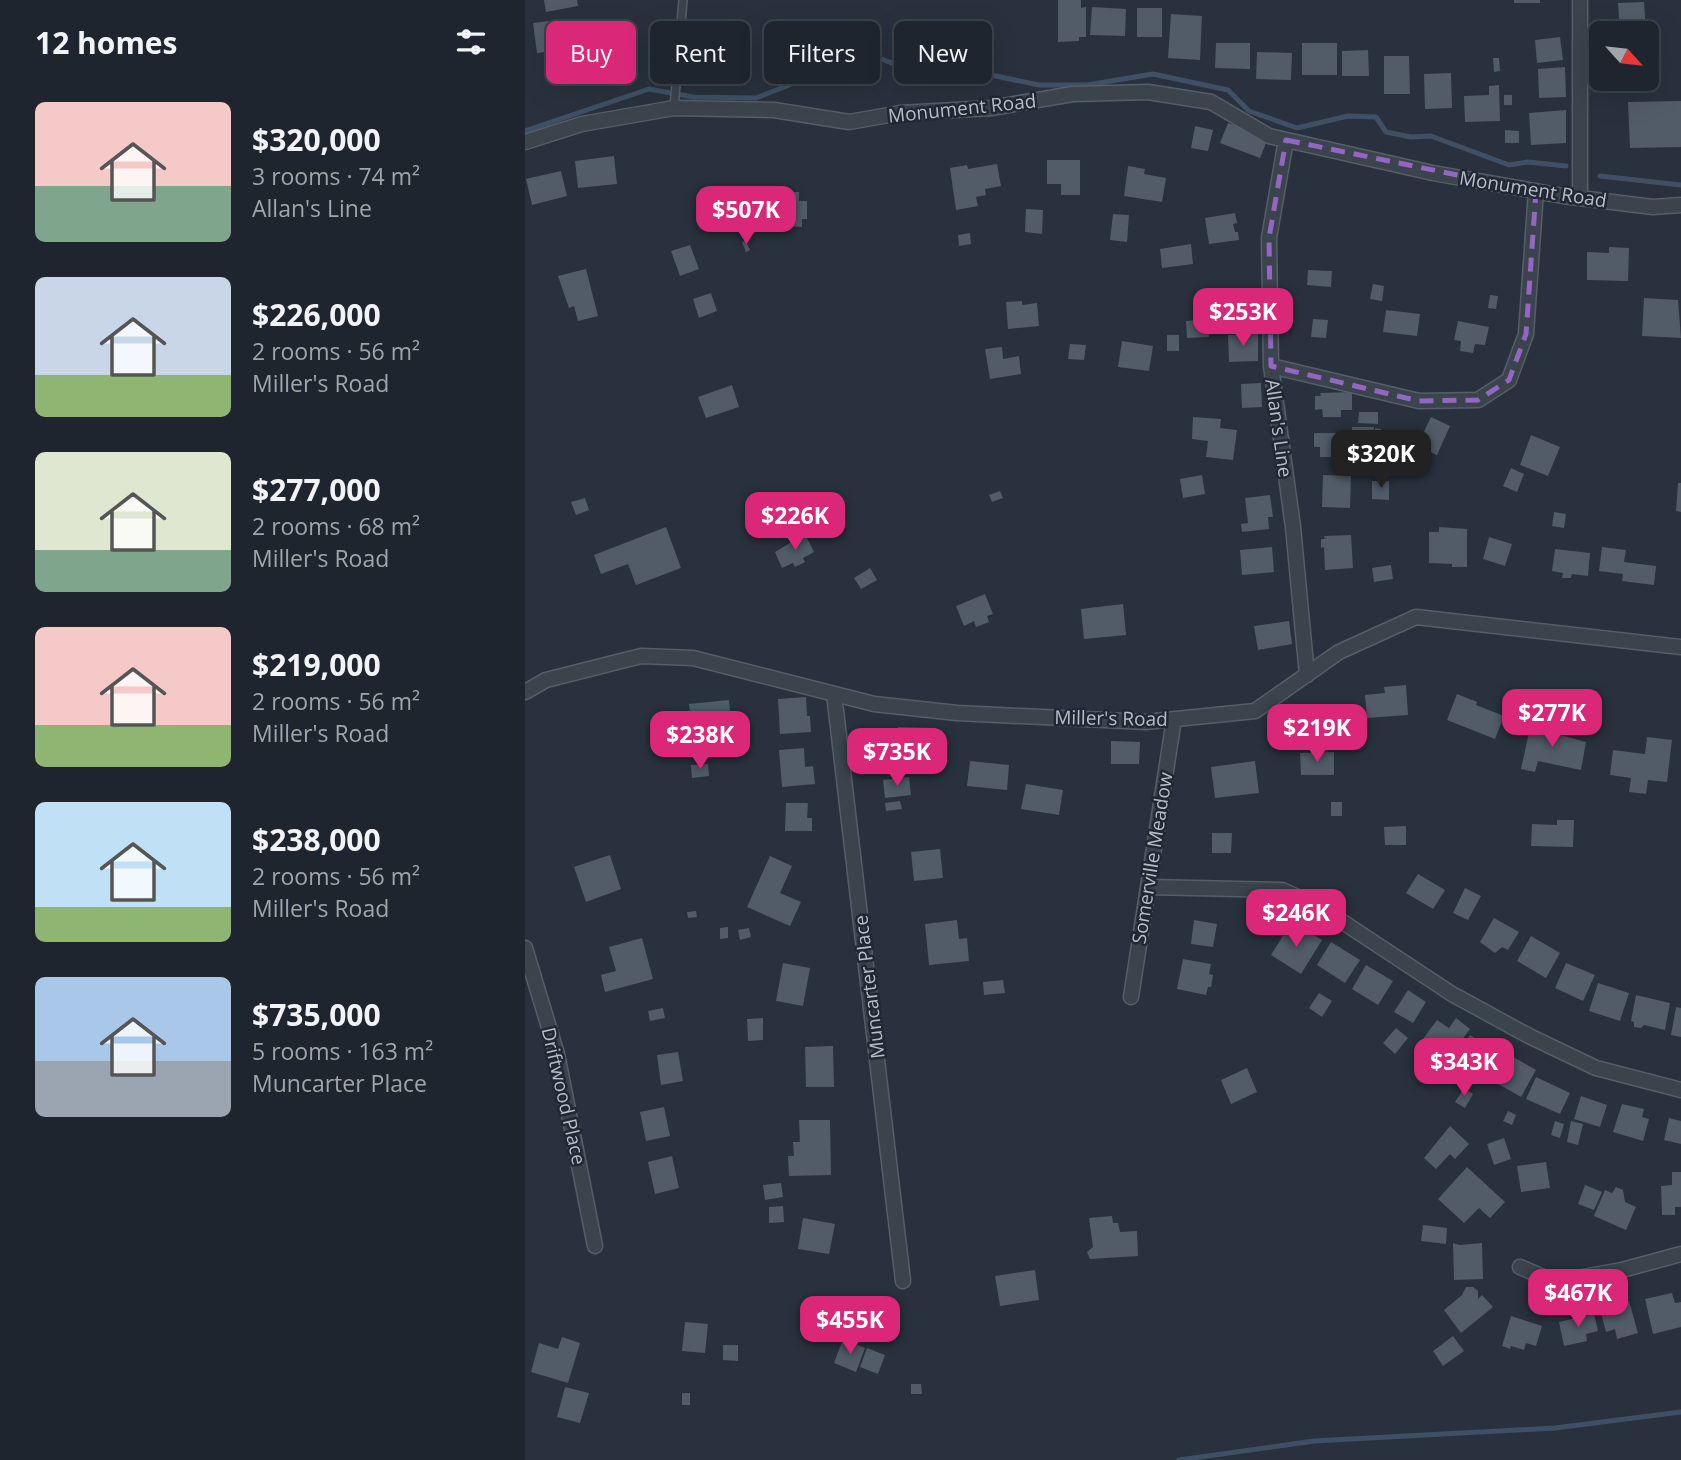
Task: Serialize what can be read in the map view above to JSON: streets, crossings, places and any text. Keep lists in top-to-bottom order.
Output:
{
  "streets": {
    "street": [
      "Monument Road",
      "Allan's Line",
      "Miller's Road",
      "Somerville Meadow",
      "Muncarter Place",
      "Driftwood Place"
    ]
  },
  "crossings": [
    ["Monument Road", "Allan's Line"],
    ["Allan's Line", "Miller's Road"],
    ["Miller's Road", "Somerville Meadow"],
    ["Miller's Road", "Muncarter Place"]
  ],
  "north": "bottom right",
  "page": {
    "heading": "12 homes",
    "chip": [
      "Buy",
      "Rent",
      "Filters",
      "New"
    ],
    "list": [
      {
        "name": "$320,000",
        "note": "3 rooms · 74 m² · Allan's Line"
      },
      {
        "name": "$226,000",
        "note": "2 rooms · 56 m² · Miller's Road"
      },
      {
        "name": "$277,000",
        "note": "2 rooms · 68 m² · Miller's Road"
      },
      {
        "name": "$219,000",
        "note": "2 rooms · 56 m² · Miller's Road"
      },
      {
        "name": "$238,000",
        "note": "2 rooms · 56 m² · Miller's Road"
      },
      {
        "name": "$735,000",
        "note": "5 rooms · 163 m² · Muncarter Place"
      }
    ],
    "price": [
      "$507K",
      "$253K",
      "$320K",
      "$226K",
      "$277K",
      "$219K",
      "$238K",
      "$735K",
      "$246K",
      "$343K",
      "$467K",
      "$455K"
    ]
  }
}
